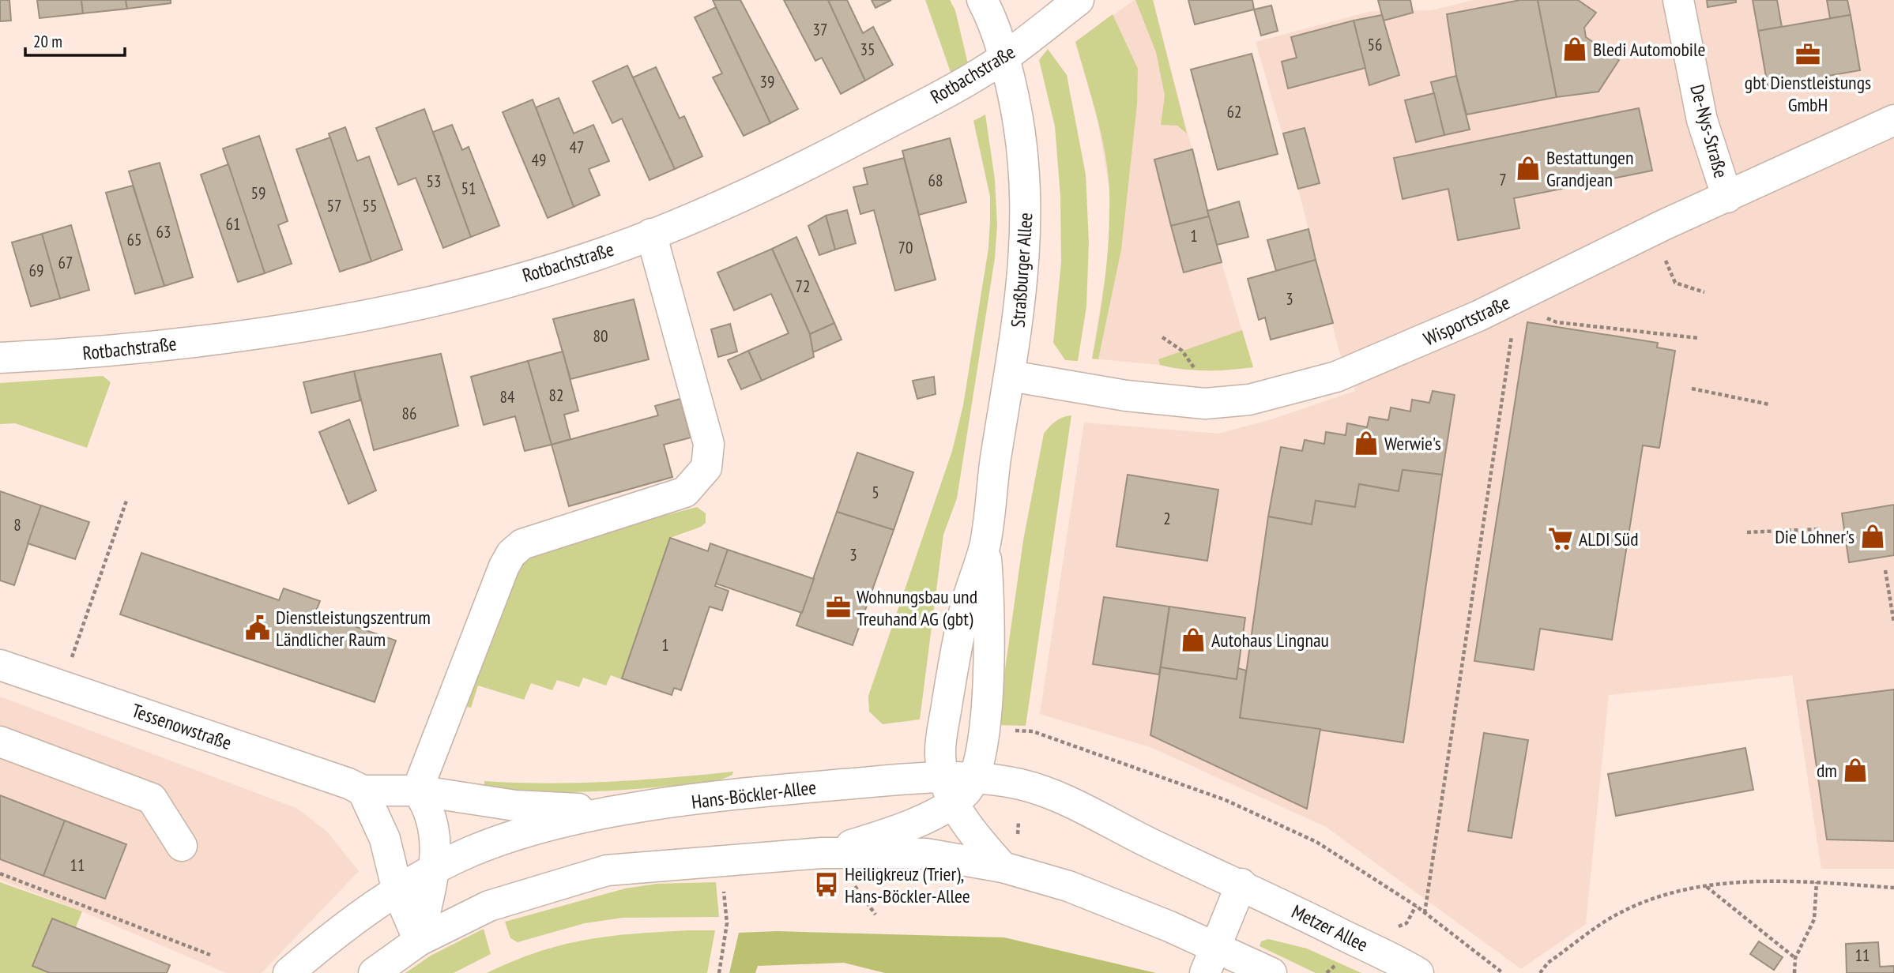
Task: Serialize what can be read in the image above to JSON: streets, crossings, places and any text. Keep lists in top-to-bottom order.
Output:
{
  "streets": {
    "street": [
      "Rotbachstraße",
      "De-Nys-Straße",
      "Straßburger Allee",
      "Wisportstraße",
      "Tessenowstraße",
      "Hans-Böckler-Allee",
      "Metzer Allee"
    ]
  },
  "crossings": [
    ["Rotbachstraße", "Straßburger Allee"],
    ["De-Nys-Straße", "Wisportstraße"],
    ["Straßburger Allee", "Wisportstraße"],
    ["Straßburger Allee", "Hans-Böckler-Allee"],
    ["Tessenowstraße", "Hans-Böckler-Allee"]
  ],
  "places": {
    "shop": [
      "Bledi Automobile",
      "Bestattungen Grandjean",
      "Werwie's",
      "Die Lohner's",
      "Autohaus Lingnau",
      "dm"
    ],
    "office": ["gbt Dienstleistungs GmbH", "Wohnungsbau und Treuhand AG (gbt)"],
    "supermarket": ["ALDI Süd"],
    "public building": ["Dienstleistungszentrum Ländlicher Raum"],
    "bus stop": ["Heiligkreuz (Trier), Hans-Böckler-Allee"]
  },
  "house_numbers": [
    "37",
    "56",
    "35",
    "39",
    "62",
    "47",
    "49",
    "7",
    "68",
    "53",
    "51",
    "59",
    "57",
    "55",
    "61",
    "63",
    "1",
    "65",
    "70",
    "67",
    "69",
    "72",
    "3",
    "80",
    "82",
    "84",
    "86",
    "5",
    "2",
    "8",
    "3",
    "1",
    "11",
    "11"
  ],
  "scale_bar": "20 m"
}
